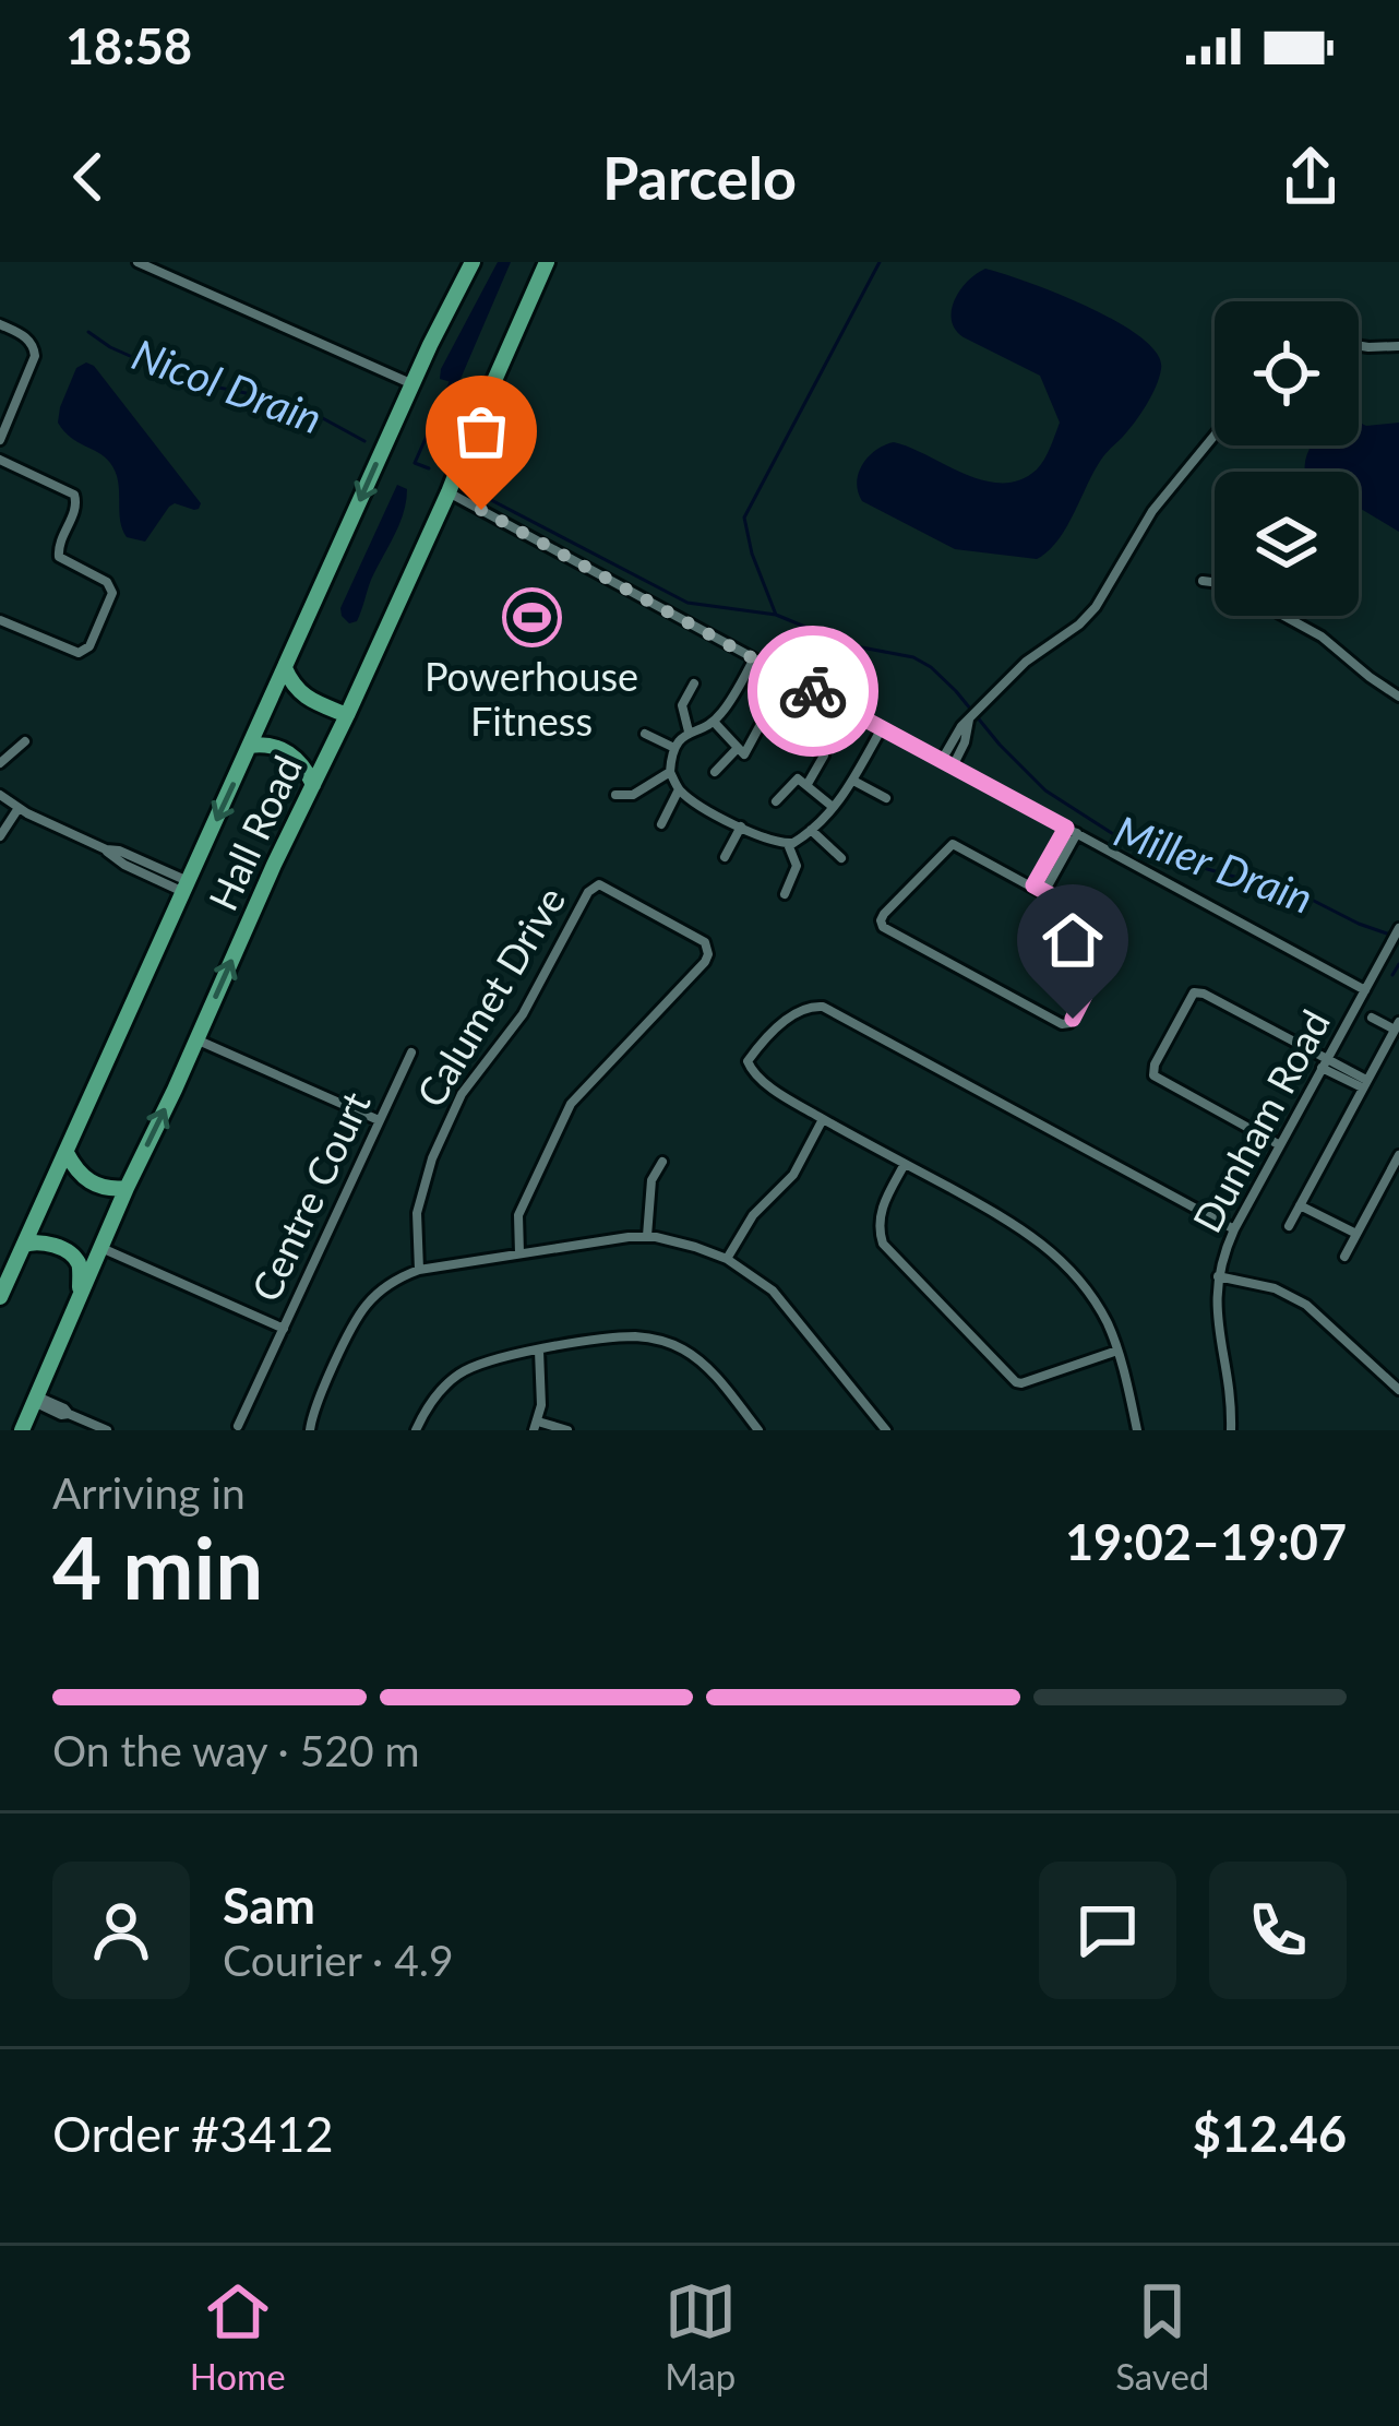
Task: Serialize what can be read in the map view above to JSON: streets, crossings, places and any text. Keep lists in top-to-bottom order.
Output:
{
  "streets": {
    "highway": ["Hall Road"],
    "street": ["Calumet Drive", "Dunham Road", "Centre Court"]
  },
  "crossings": [
    ["Hall Road", "Centre Court"]
  ],
  "water": ["Nicol Drain", "Miller Drain"],
  "places": {
    "sports": ["Powerhouse Fitness"]
  },
  "page": {
    "status": "18:58",
    "header": "Parcelo",
    "heading": ["4 min", "Arriving in", "19:02–19:07"],
    "panel": [
      "Sam",
      "Courier · 4.9",
      "Order #3412",
      "$12.46"
    ],
    "bar": "On the way · 520 m",
    "tabs": ["Home", "Map", "Saved"]
  }
}
